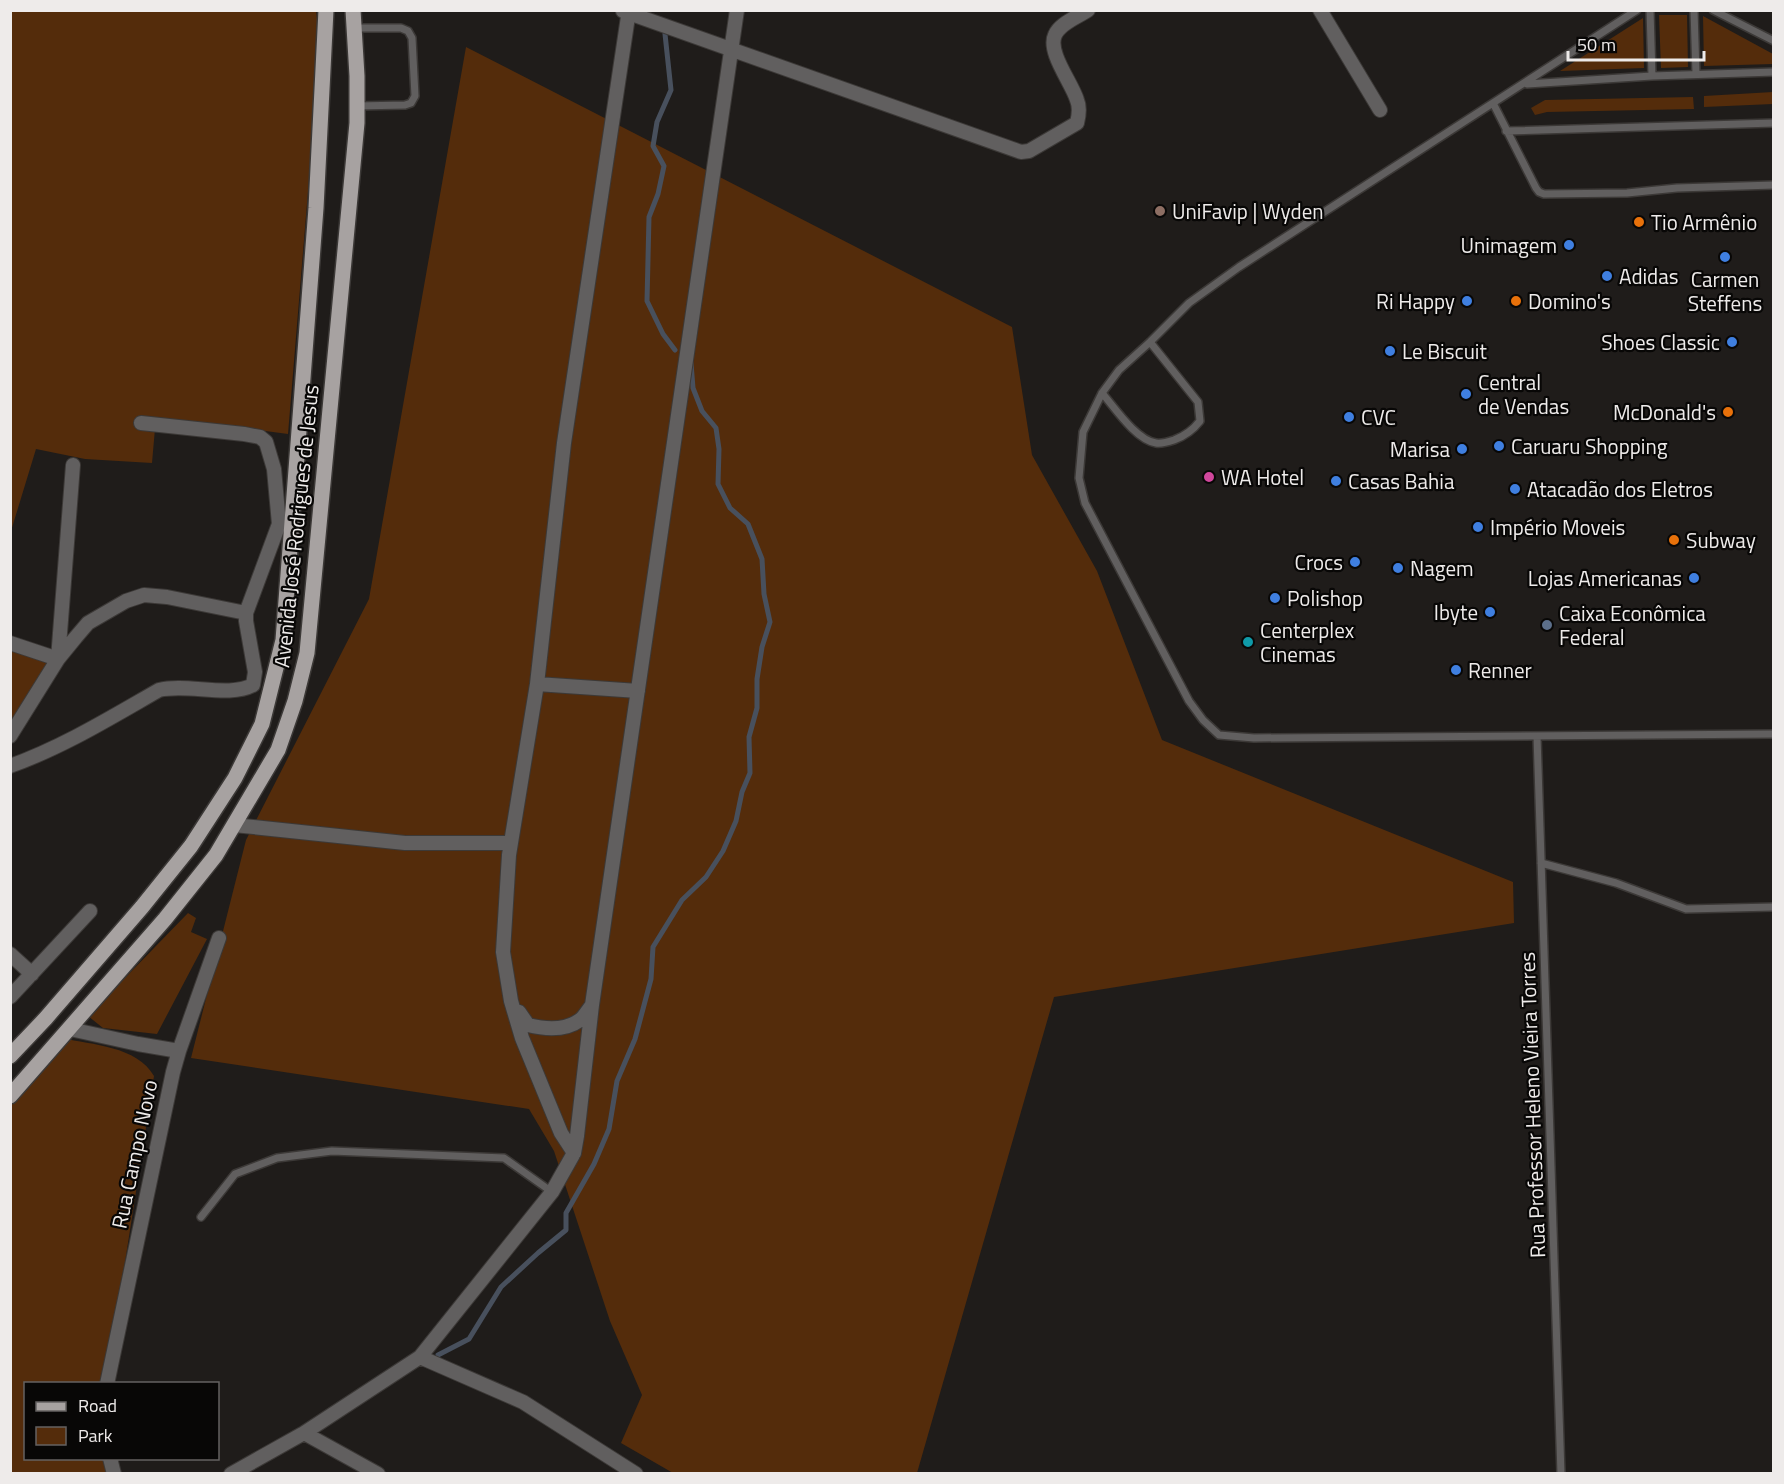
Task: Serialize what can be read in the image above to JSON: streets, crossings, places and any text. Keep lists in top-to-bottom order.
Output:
{
  "streets": {
    "main road": ["Avenida José Rodrigues de Jesus"],
    "street": ["Rua Campo Novo"],
    "lane": ["Rua Professor Heleno Vieira Torres"]
  },
  "places": [
    "UniFavip | Wyden",
    "Tio Armênio",
    "Unimagem",
    "Carmen Steffens",
    "Adidas",
    "Ri Happy",
    "Domino's",
    "Shoes Classic",
    "Le Biscuit",
    "Central de Vendas",
    "McDonald's",
    "CVC",
    "Caruaru Shopping",
    "Marisa",
    "WA Hotel",
    "Casas Bahia",
    "Atacadão dos Eletros",
    "Império Moveis",
    "Subway",
    "Crocs",
    "Nagem",
    "Lojas Americanas",
    "Polishop",
    "Ibyte",
    "Caixa Econômica Federal",
    "Centerplex Cinemas",
    "Renner"
  ],
  "legend": ["Road", "Park"],
  "scale_bar": "50 m"
}
